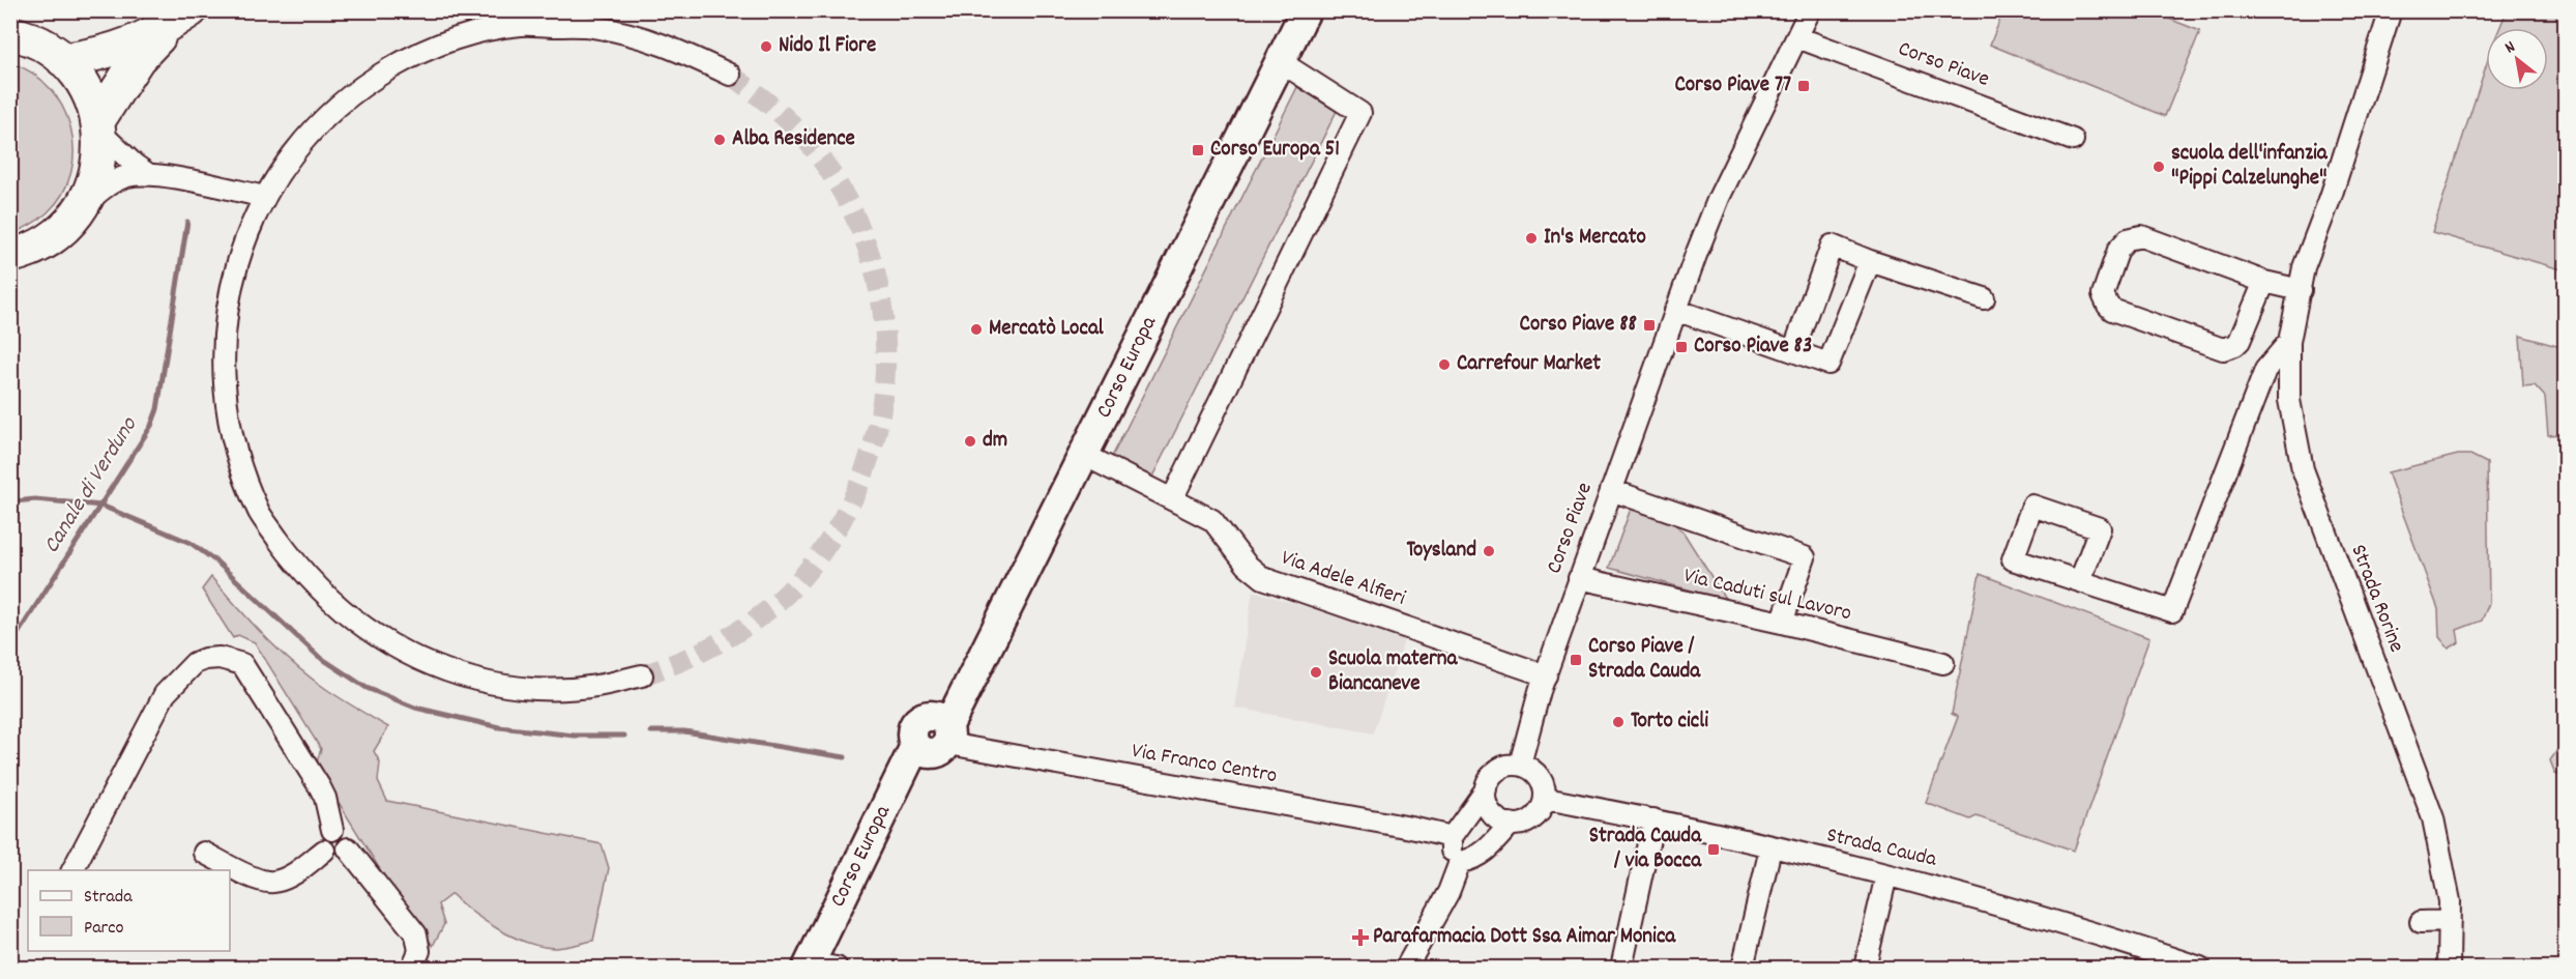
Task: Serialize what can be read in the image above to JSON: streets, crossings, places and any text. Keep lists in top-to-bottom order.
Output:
{
  "streets": {
    "main road": ["Corso Europa"],
    "street": [
      "Corso Piave",
      "Via Adele Alfieri",
      "Via Caduti sul Lavoro",
      "Strada Rorine",
      "Via Franco Centro",
      "Strada Cauda"
    ]
  },
  "crossings": [
    ["Corso Piave", "Via Adele Alfieri"],
    ["Corso Piave", "Via Caduti sul Lavoro"],
    ["Corso Piave", "Strada Cauda"],
    ["Corso Europa", "Via Adele Alfieri"],
    ["Corso Europa", "Via Franco Centro"]
  ],
  "water": ["Canale di Verduno"],
  "places": {
    "other": [
      "Nido Il Fiore",
      "Alba Residence",
      "scuola dell'infanzia \"Pippi Calzelunghe\"",
      "In's Mercato",
      "Mercatò Local",
      "Carrefour Market",
      "dm",
      "Toysland",
      "Scuola materna Biancaneve",
      "Torto cicli"
    ],
    "transit": [
      "Corso Piave 77",
      "Corso Europa 51",
      "Corso Piave 88",
      "Corso Piave 83",
      "Corso Piave / Strada Cauda",
      "Strada Cauda / via Bocca"
    ],
    "health": ["Parafarmacia Dott Ssa Aimar Monica"]
  },
  "legend": ["Strada", "Parco"],
  "north": "top left"
}
